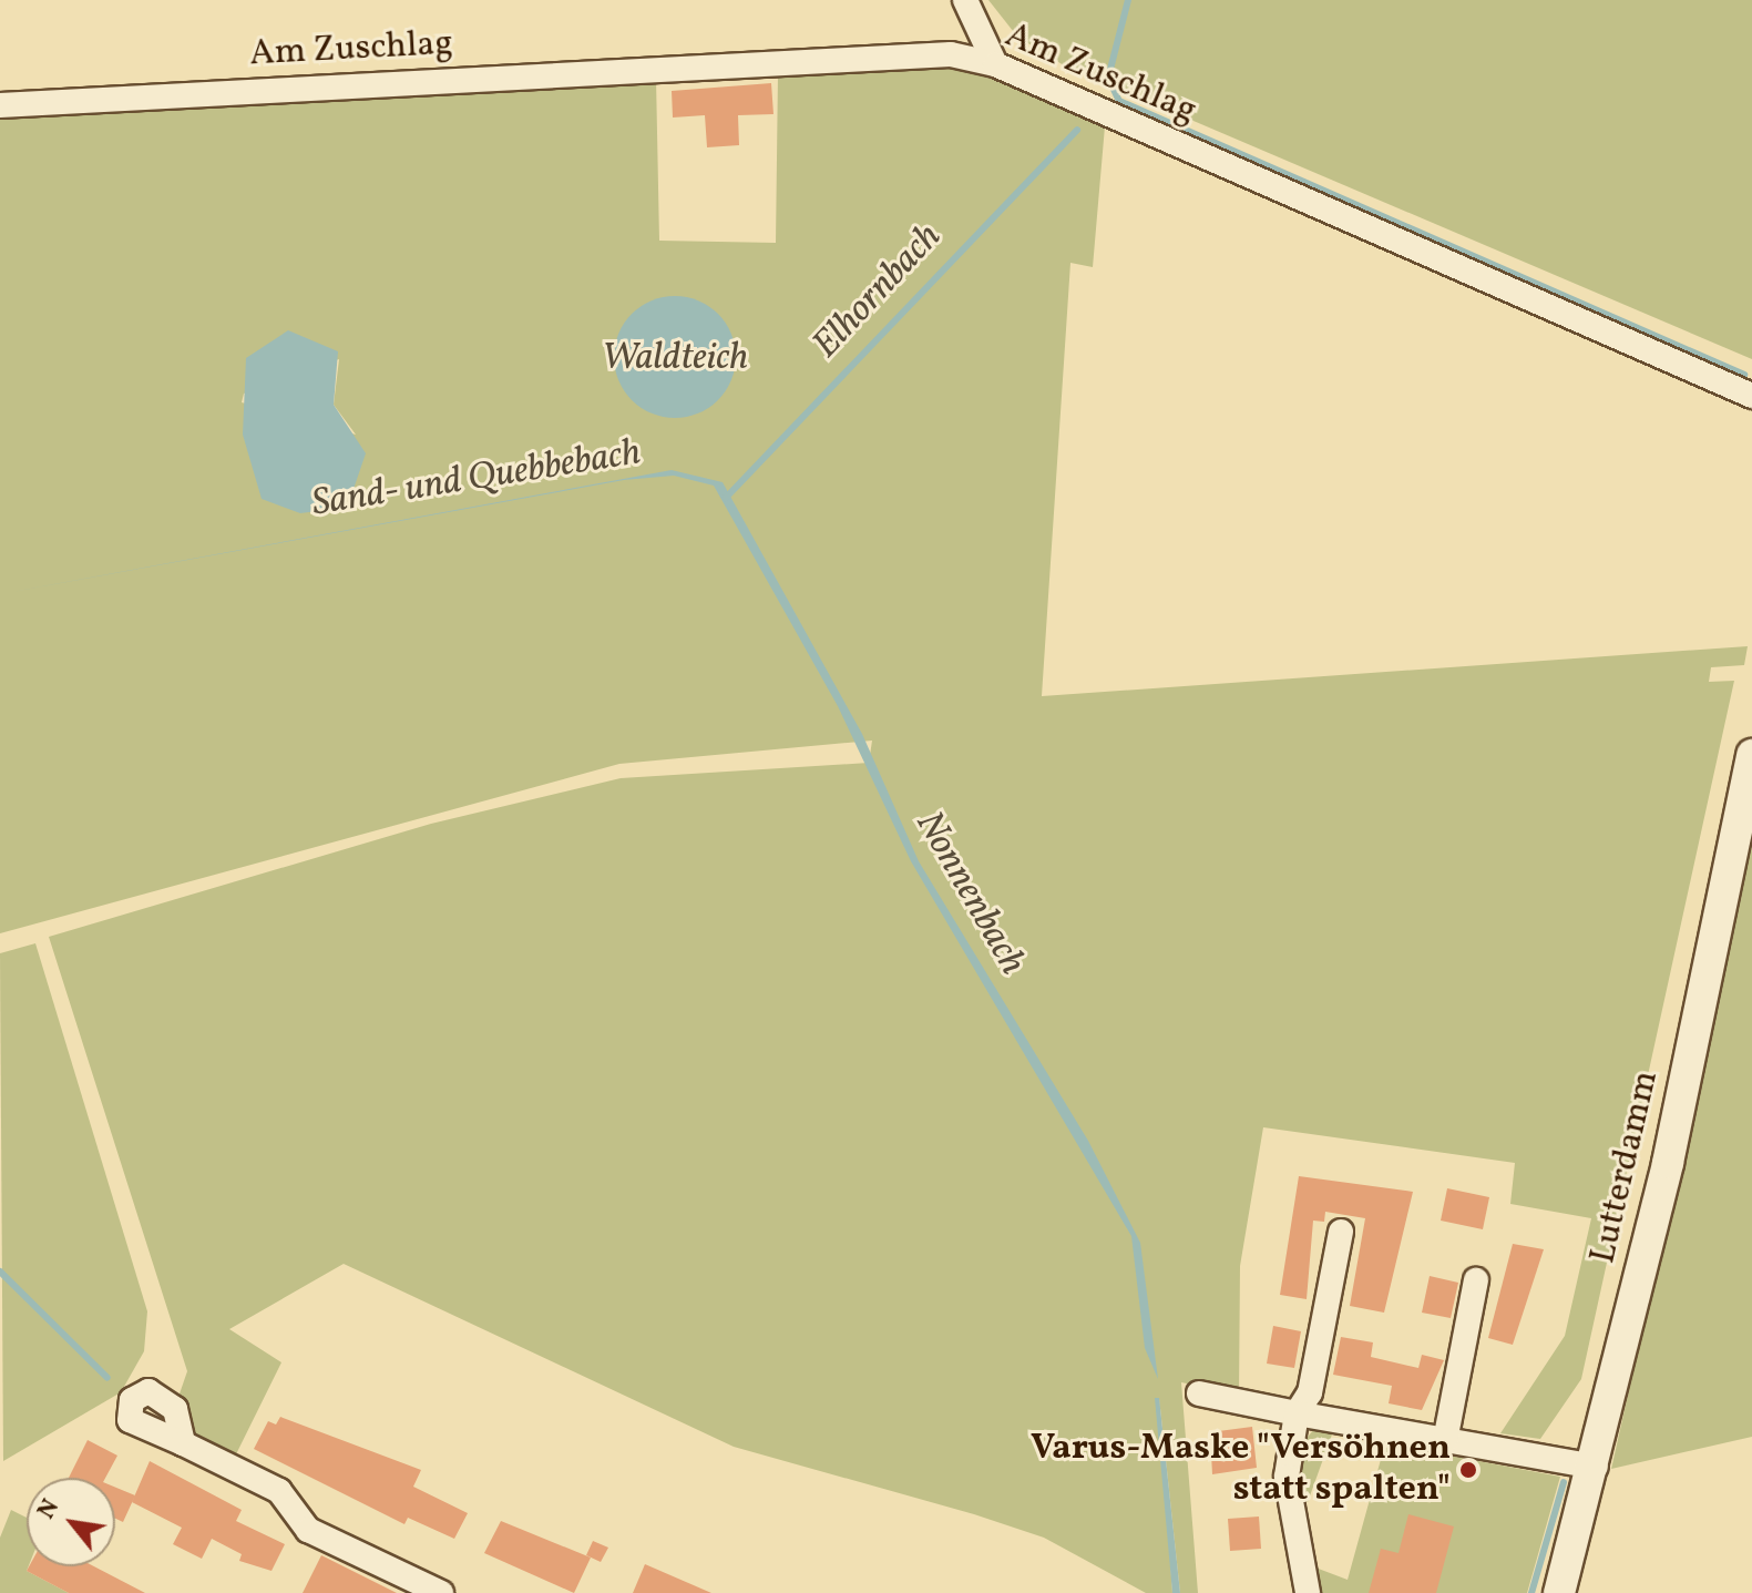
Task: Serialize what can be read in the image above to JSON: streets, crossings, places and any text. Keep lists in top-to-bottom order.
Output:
{
  "streets": {
    "street": ["Am Zuschlag", "Lutterdamm"]
  },
  "water": [
    "Elhornbach",
    "Waldteich",
    "Sand- und Quebbebach",
    "Nonnenbach"
  ],
  "places": ["Varus-Maske \"Versöhnen statt spalten\""],
  "north": "top left"
}
